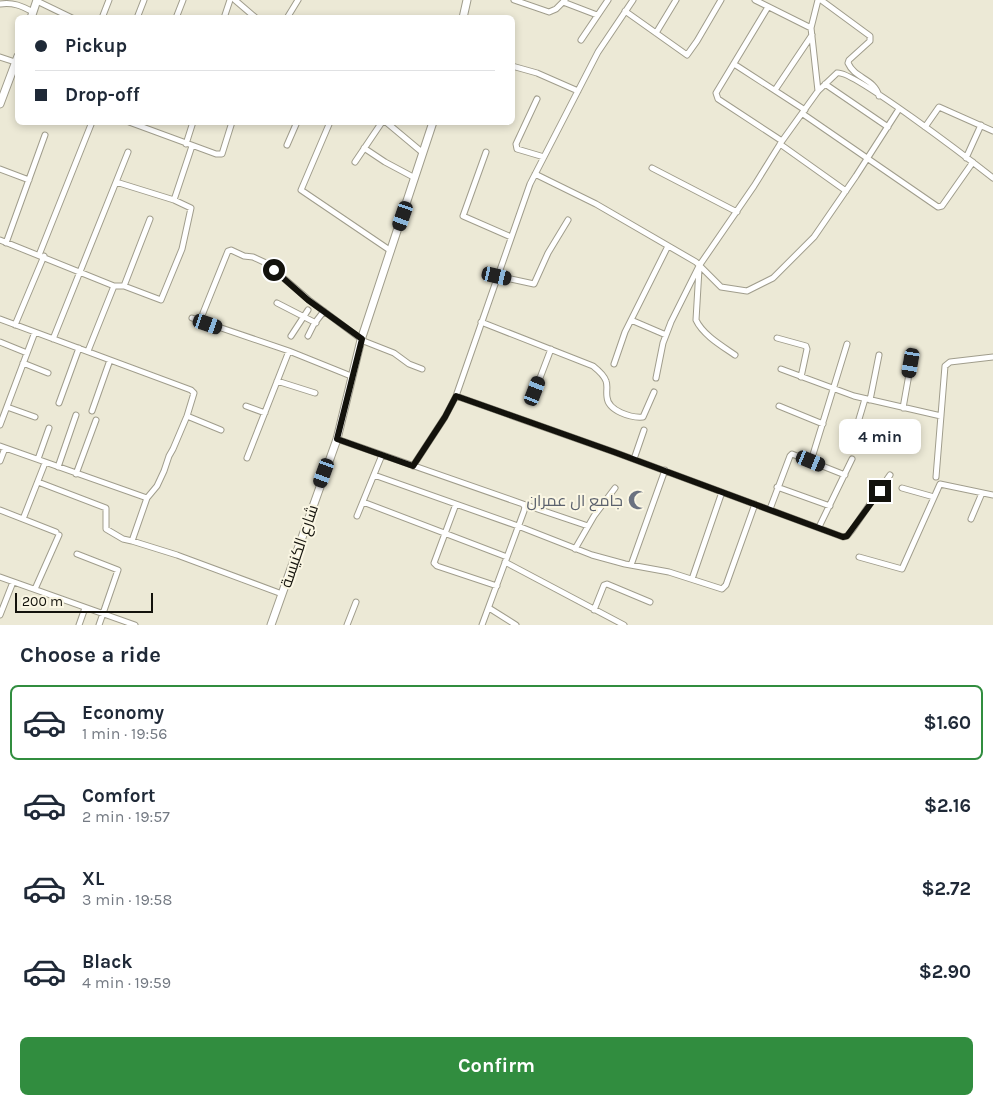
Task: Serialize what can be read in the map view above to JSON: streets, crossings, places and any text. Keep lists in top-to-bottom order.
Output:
{
  "streets": {
    "main road": ["شارع الكنيسة"]
  },
  "places": {
    "mosque": ["جامع ال عمران"]
  },
  "scale_bar": "200 m",
  "page": {
    "banner": ["Pickup", "Drop-off"],
    "bubble": "4 min",
    "scale": "200 m",
    "heading": "Choose a ride",
    "list": [
      {
        "name": "Economy",
        "note": "1 min · 19:56",
        "value": "$1.60"
      },
      {
        "name": "Comfort",
        "note": "2 min · 19:57",
        "value": "$2.16"
      },
      {
        "name": "XL",
        "note": "3 min · 19:58",
        "value": "$2.72"
      },
      {
        "name": "Black",
        "note": "4 min · 19:59",
        "value": "$2.90"
      }
    ],
    "buttons": "Confirm"
  }
}
